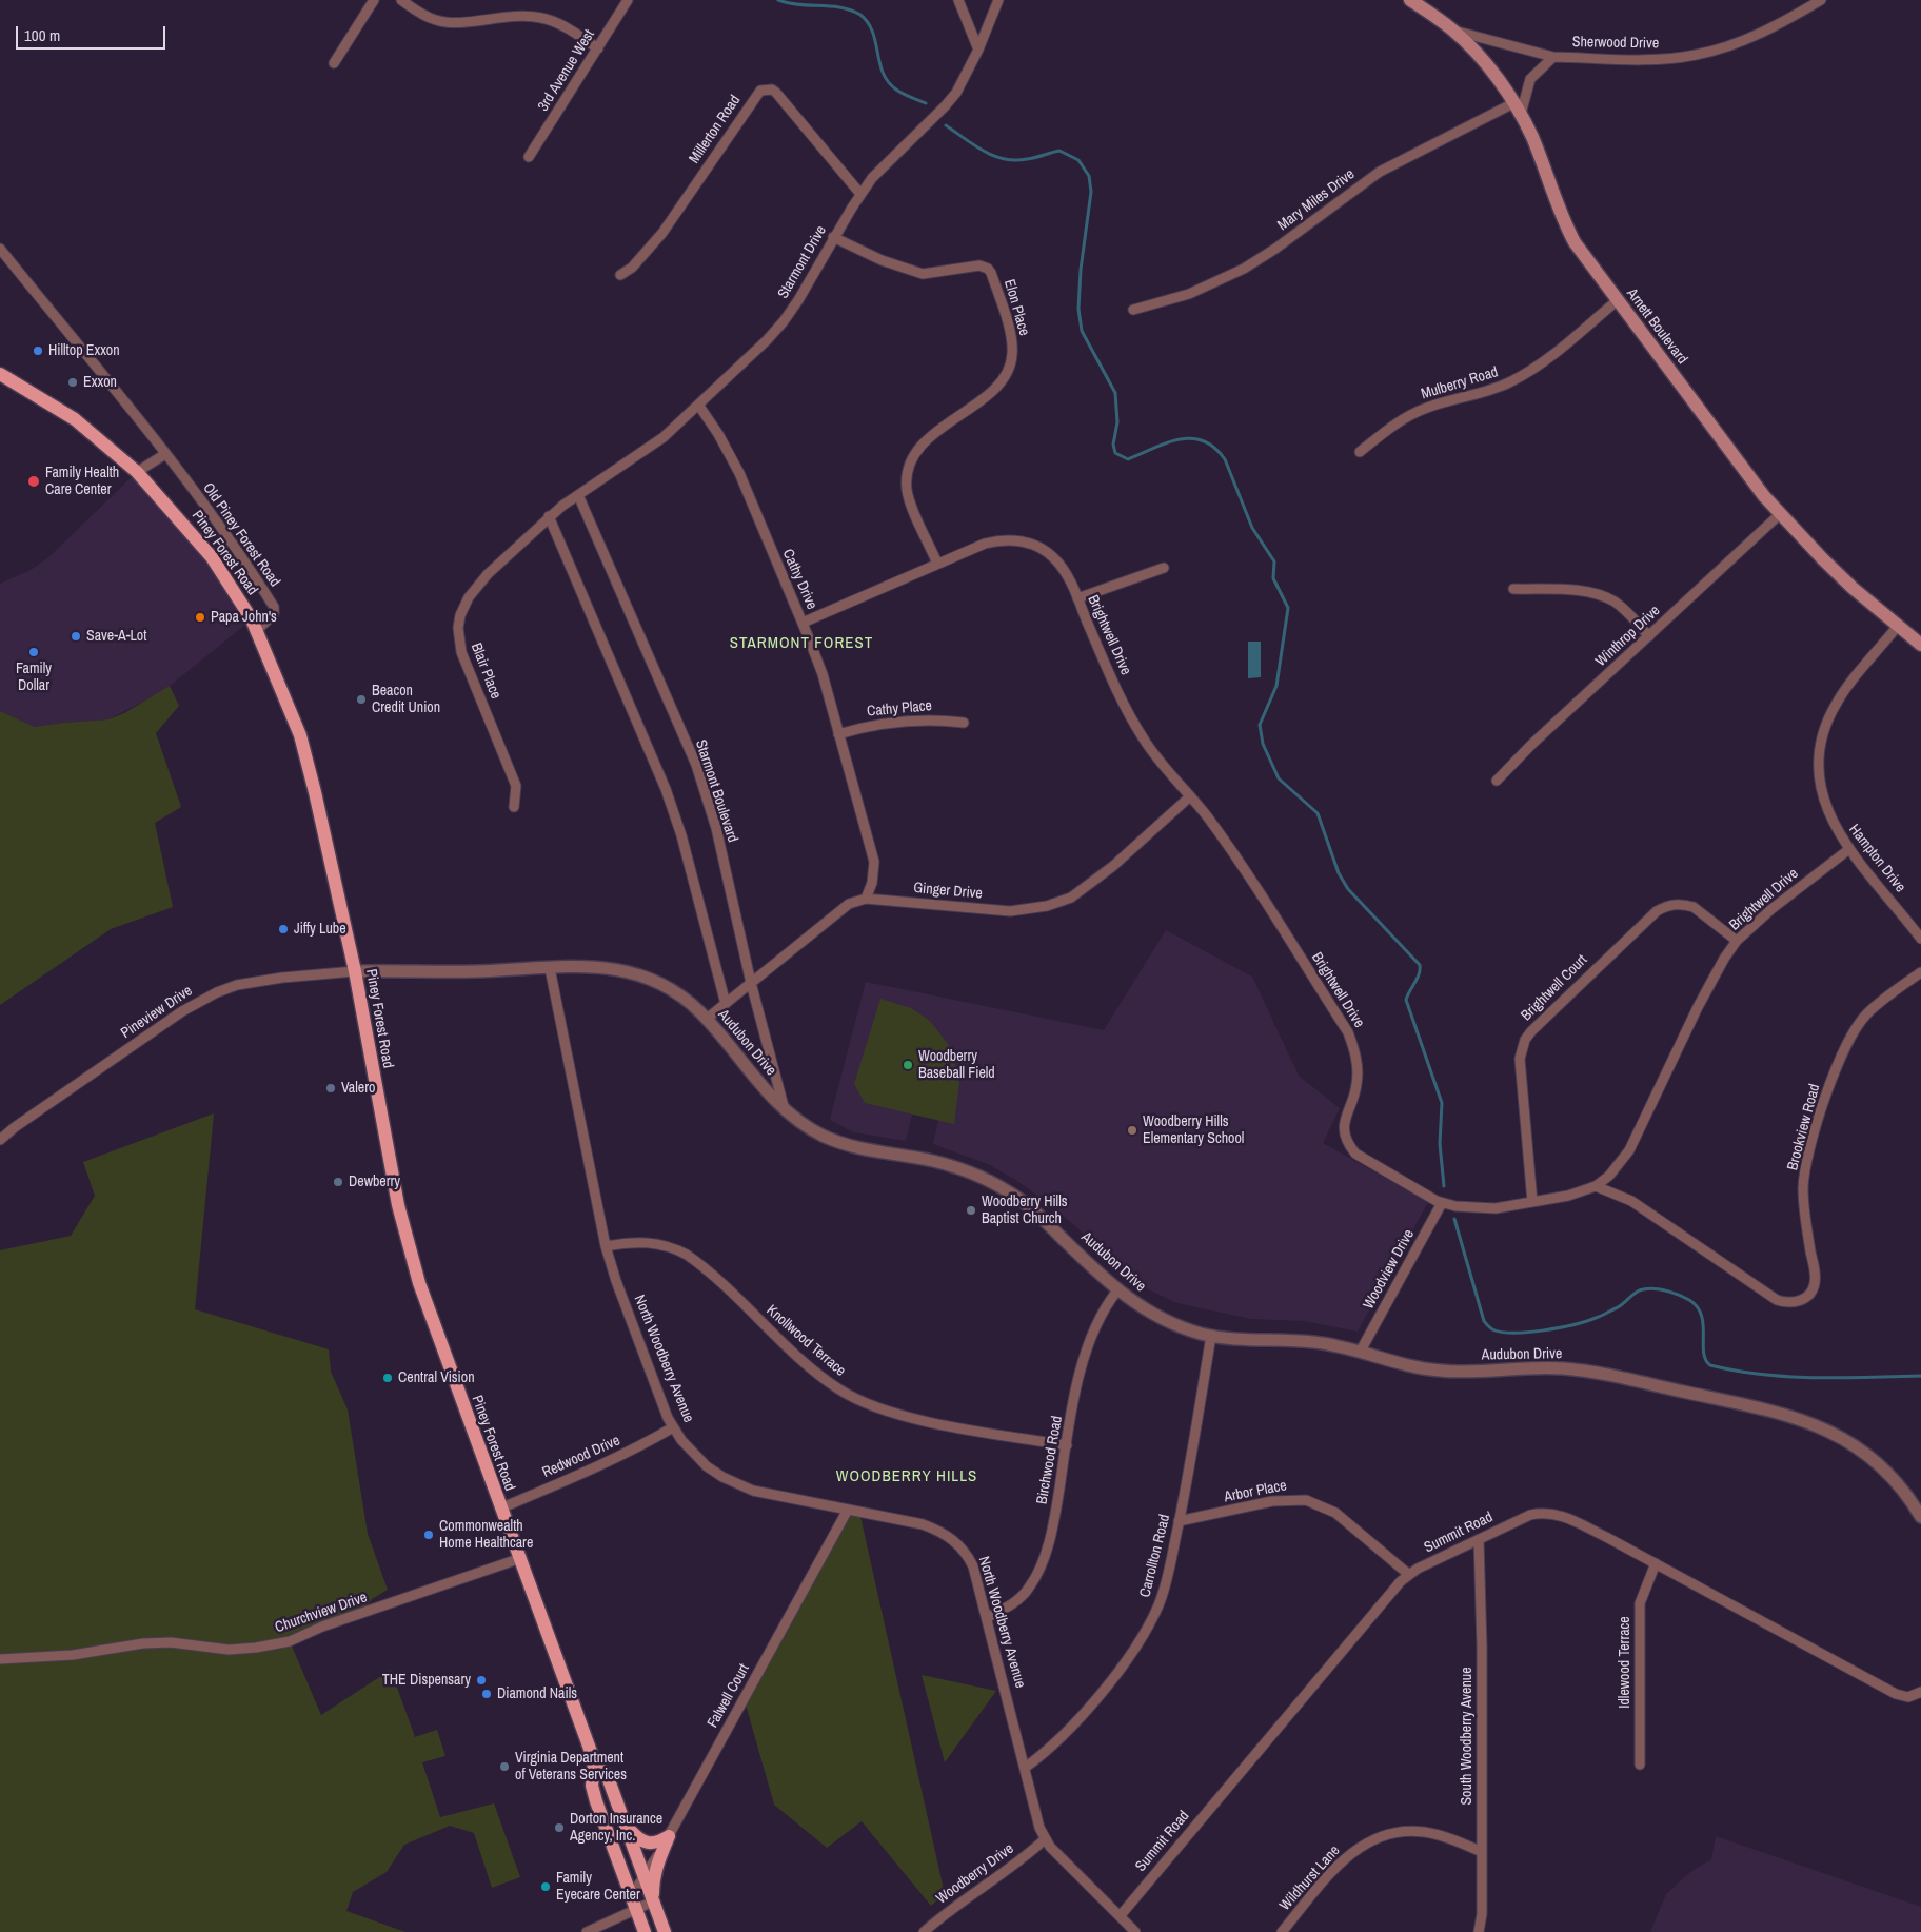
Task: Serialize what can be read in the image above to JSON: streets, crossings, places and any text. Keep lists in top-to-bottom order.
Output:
{
  "streets": {
    "main road": ["Arnett Boulevard", "Piney Forest Road"],
    "street": [
      "Sherwood Drive",
      "3rd Avenue West",
      "Millerton Road",
      "Mary Miles Drive",
      "Starmont Drive",
      "Elon Place",
      "Mulberry Road",
      "Old Piney Forest Road",
      "Cathy Drive",
      "Brightwell Drive",
      "Winthrop Drive",
      "Blair Place",
      "Cathy Place",
      "Starmont Boulevard",
      "Hampton Drive",
      "Ginger Drive",
      "Brightwell Court",
      "Pineview Drive",
      "Audubon Drive",
      "Brookview Road",
      "Woodview Drive",
      "Knollwood Terrace",
      "North Woodberry Avenue",
      "Redwood Drive",
      "Birchwood Road",
      "Arbor Place",
      "Summit Road",
      "Carrollton Road",
      "Churchview Drive",
      "Idlewood Terrace",
      "Falwell Court",
      "South Woodberry Avenue",
      "Woodberry Drive",
      "Wildhurst Lane"
    ]
  },
  "crossings": [
    ["Sherwood Drive", "Mary Miles Drive"],
    ["Sherwood Drive", "Arnett Boulevard"],
    ["Millerton Road", "Starmont Drive"],
    ["Mary Miles Drive", "Arnett Boulevard"],
    ["Starmont Drive", "Elon Place"],
    ["Starmont Drive", "Cathy Drive"],
    ["Starmont Drive", "Blair Place"],
    ["Starmont Drive", "Starmont Boulevard"],
    ["Elon Place", "Brightwell Drive"],
    ["Arnett Boulevard", "Mulberry Road"],
    ["Arnett Boulevard", "Winthrop Drive"],
    ["Arnett Boulevard", "Hampton Drive"],
    ["Old Piney Forest Road", "Piney Forest Road"],
    ["Piney Forest Road", "Pineview Drive"],
    ["Piney Forest Road", "Audubon Drive"],
    ["Piney Forest Road", "Redwood Drive"],
    ["Piney Forest Road", "Churchview Drive"],
    ["Piney Forest Road", "Falwell Court"],
    ["Cathy Drive", "Brightwell Drive"],
    ["Cathy Drive", "Cathy Place"],
    ["Cathy Drive", "Ginger Drive"],
    ["Brightwell Drive", "Hampton Drive"],
    ["Brightwell Drive", "Ginger Drive"],
    ["Brightwell Drive", "Brightwell Court"],
    ["Brightwell Drive", "Brookview Road"],
    ["Brightwell Drive", "Woodview Drive"],
    ["Blair Place", "Starmont Boulevard"],
    ["Starmont Boulevard", "Ginger Drive"],
    ["Starmont Boulevard", "Audubon Drive"],
    ["Ginger Drive", "Audubon Drive"],
    ["Pineview Drive", "Audubon Drive"],
    ["Audubon Drive", "Woodview Drive"],
    ["Audubon Drive", "North Woodberry Avenue"],
    ["Audubon Drive", "Birchwood Road"],
    ["Audubon Drive", "Carrollton Road"],
    ["Knollwood Terrace", "North Woodberry Avenue"],
    ["Knollwood Terrace", "Birchwood Road"],
    ["North Woodberry Avenue", "Redwood Drive"],
    ["North Woodberry Avenue", "Birchwood Road"],
    ["North Woodberry Avenue", "Carrollton Road"],
    ["North Woodberry Avenue", "Falwell Court"],
    ["North Woodberry Avenue", "Woodberry Drive"],
    ["Arbor Place", "Summit Road"],
    ["Arbor Place", "Carrollton Road"],
    ["Summit Road", "Idlewood Terrace"],
    ["Summit Road", "South Woodberry Avenue"],
    ["South Woodberry Avenue", "Wildhurst Lane"]
  ],
  "districts": ["STARMONT FOREST", "WOODBERRY HILLS"],
  "places": [
    "Hilltop Exxon",
    "Exxon",
    "Family Health Care Center",
    "Papa John's",
    "Save-A-Lot",
    "Family Dollar",
    "Beacon Credit Union",
    "Jiffy Lube",
    "Woodberry Baseball Field",
    "Valero",
    "Woodberry Hills Elementary School",
    "Dewberry",
    "Woodberry Hills Baptist Church",
    "Central Vision",
    "Commonwealth Home Healthcare",
    "THE Dispensary",
    "Diamond Nails",
    "Virginia Department of Veterans Services",
    "Dorton Insurance Agency, Inc.",
    "Family Eyecare Center"
  ],
  "scale_bar": "100 m"
}
